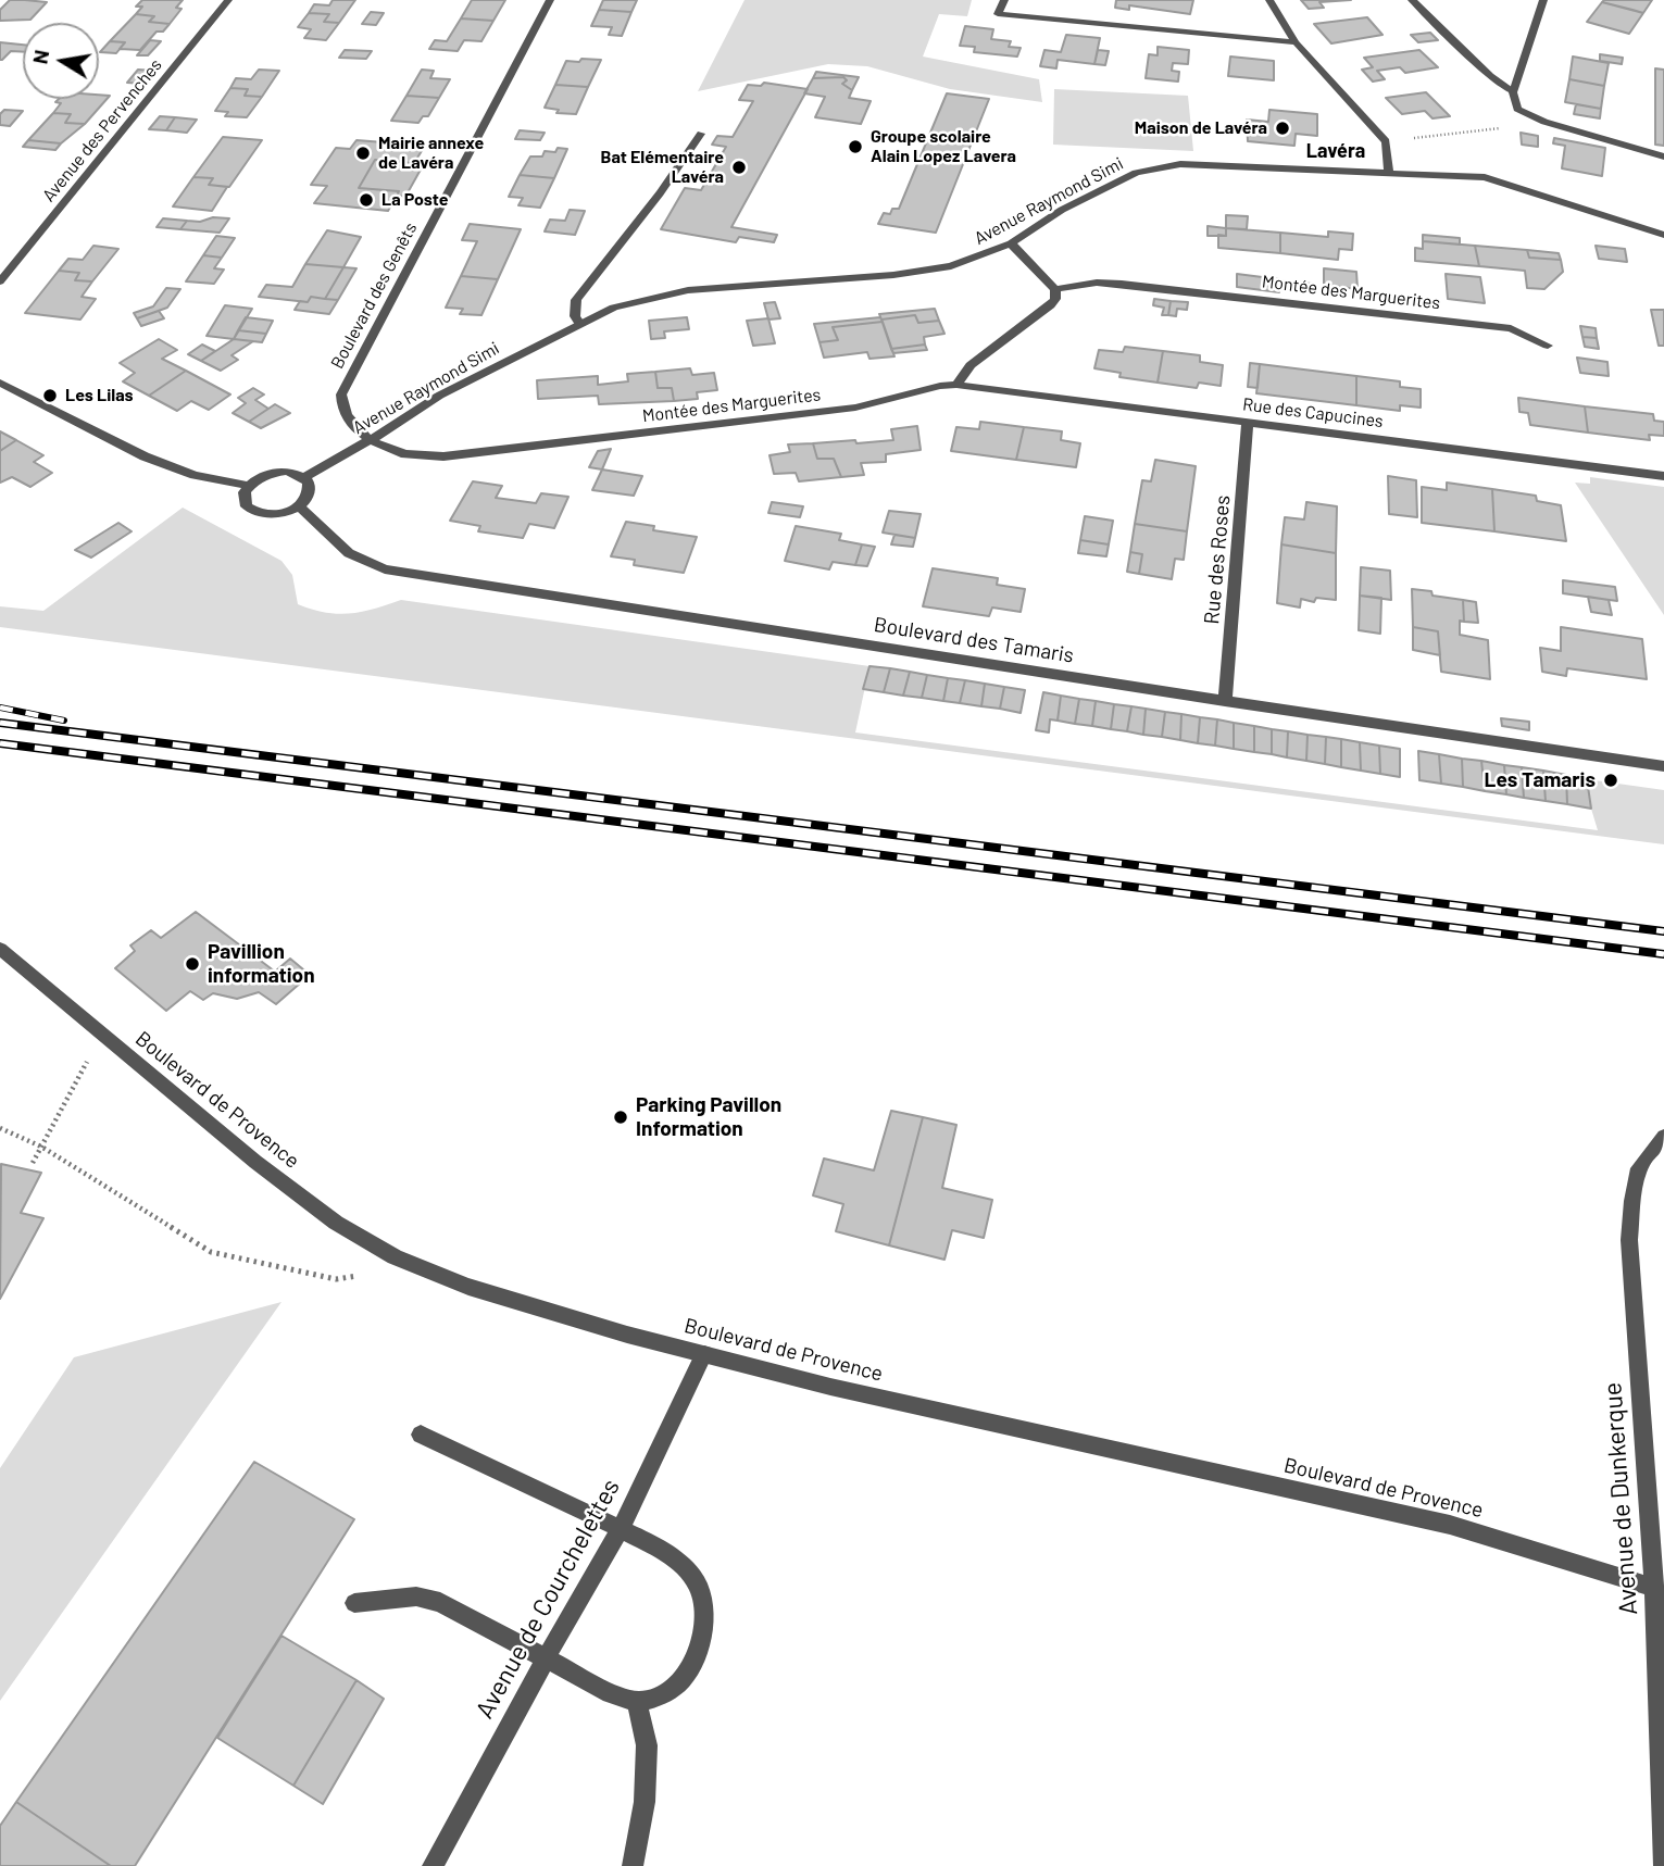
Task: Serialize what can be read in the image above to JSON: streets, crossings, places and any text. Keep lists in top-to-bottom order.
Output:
{
  "streets": {
    "street": [
      "Avenue des Pervenches",
      "Avenue Raymond Simi",
      "Montée des Marguerites",
      "Boulevard des Genêts",
      "Rue des Capucines",
      "Rue des Roses",
      "Boulevard des Tamaris",
      "Boulevard de Provence",
      "Avenue de Dunkerque",
      "Avenue de Courchelettes"
    ]
  },
  "crossings": [
    ["Avenue Raymond Simi", "Montée des Marguerites"],
    ["Avenue Raymond Simi", "Boulevard des Genêts"],
    ["Avenue Raymond Simi", "Boulevard des Tamaris"],
    ["Montée des Marguerites", "Boulevard des Genêts"],
    ["Montée des Marguerites", "Rue des Capucines"],
    ["Rue des Capucines", "Rue des Roses"],
    ["Rue des Roses", "Boulevard des Tamaris"],
    ["Boulevard de Provence", "Avenue de Dunkerque"],
    ["Boulevard de Provence", "Avenue de Courchelettes"]
  ],
  "districts": ["Lavéra"],
  "places": [
    "Maison de Lavéra",
    "Groupe scolaire Alain Lopez Lavera",
    "Mairie annexe de Lavéra",
    "Bat Elémentaire Lavéra",
    "La Poste",
    "Les Lilas",
    "Les Tamaris",
    "Pavillion information",
    "Parking Pavillon Information"
  ],
  "north": "left"
}
